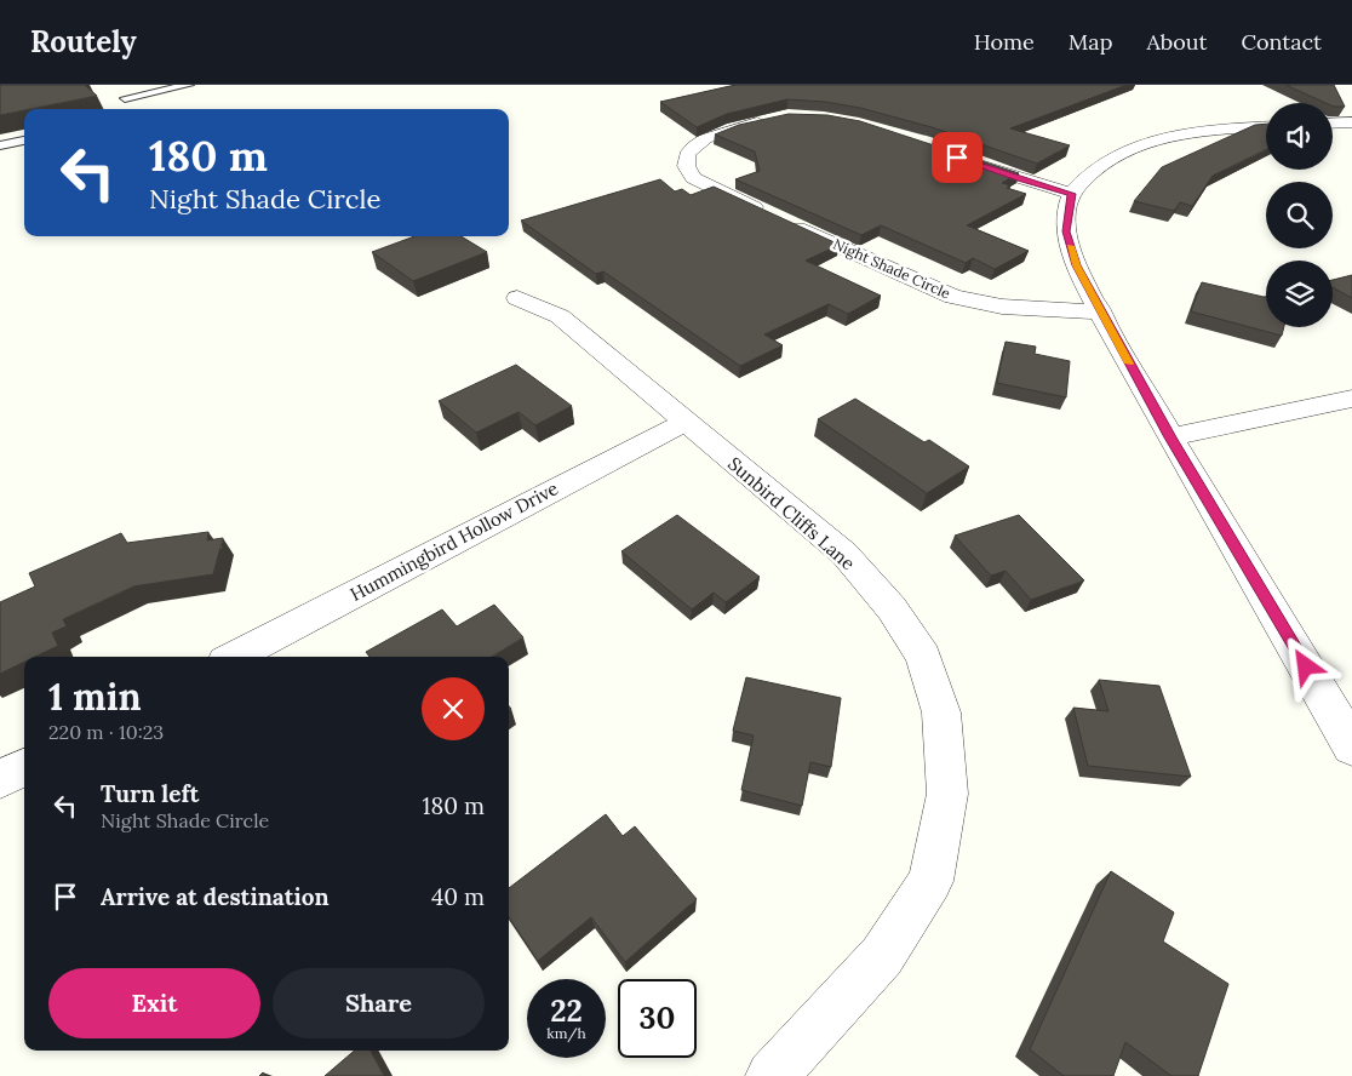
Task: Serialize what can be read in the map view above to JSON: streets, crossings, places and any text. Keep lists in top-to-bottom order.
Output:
{
  "streets": {
    "street": ["Night Shade Circle", "Sunbird Cliffs Lane", "Hummingbird Hollow Drive"]
  },
  "crossings": [
    ["Sunbird Cliffs Lane", "Hummingbird Hollow Drive"]
  ],
  "page": {
    "header": "Routely",
    "nav": [
      "Home",
      "Map",
      "About",
      "Contact"
    ],
    "turn": ["180 m", "Night Shade Circle"],
    "heading": ["1 min", "220 m · 10:23"],
    "list": [
      {
        "name": "Turn left",
        "note": "Night Shade Circle",
        "value": "180 m"
      },
      {
        "name": "Arrive at destination",
        "value": "40 m"
      }
    ],
    "buttons": ["Exit", "Share"],
    "speed": "22 km/h",
    "limit": "30"
  }
}
